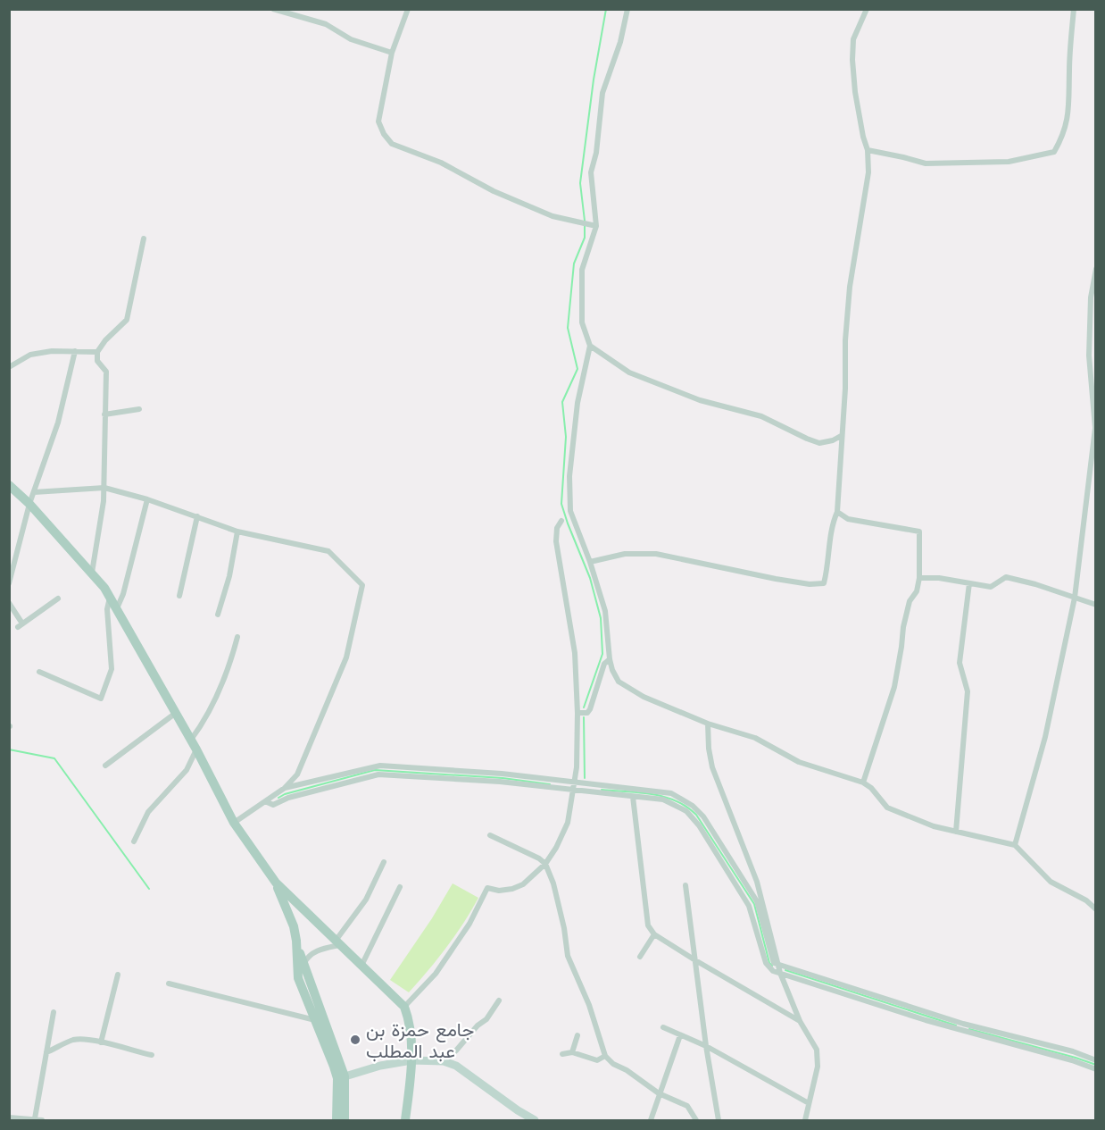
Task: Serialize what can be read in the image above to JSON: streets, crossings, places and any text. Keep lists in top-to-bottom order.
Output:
{
  "places": ["جامع حمزة بن عبد المطلب"]
}
